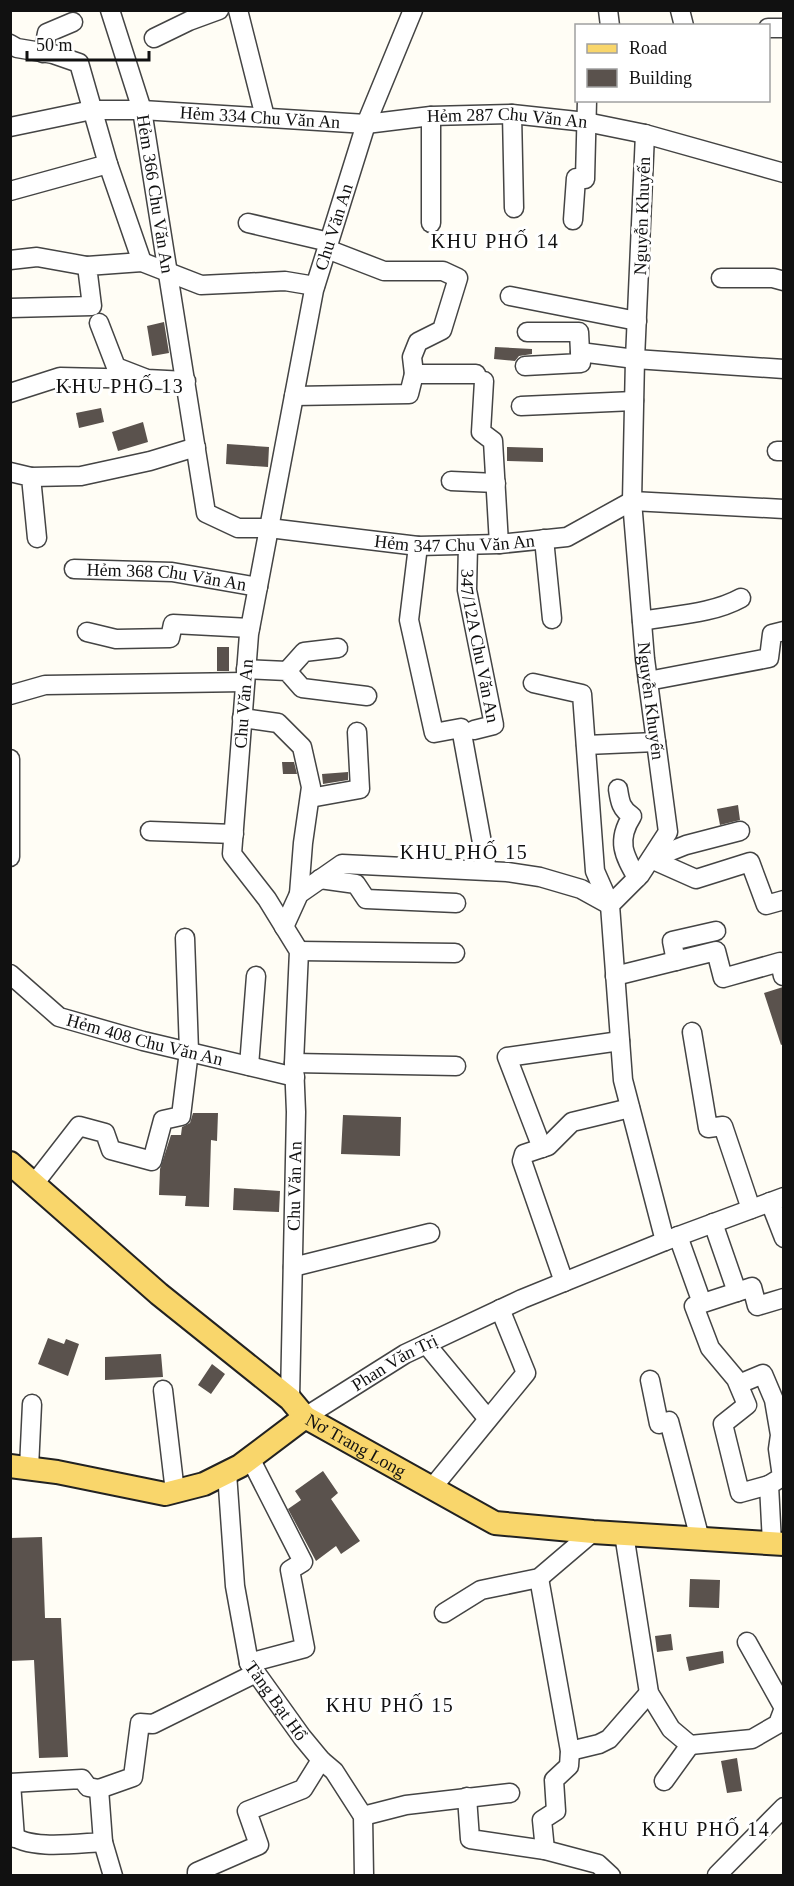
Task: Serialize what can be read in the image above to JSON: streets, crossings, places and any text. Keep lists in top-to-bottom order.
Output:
{
  "streets": {
    "main road": ["Phan Văn Trị", "Nơ Trang Long"],
    "street": [
      "Hẻm 334 Chu Văn An",
      "Hẻm 287 Chu Văn An",
      "Hẻm 366 Chu Văn An",
      "Nguyễn Khuyến",
      "Chu Văn An",
      "Hẻm 347 Chu Văn An",
      "Hẻm 368 Chu Văn An",
      "347/12A Chu Văn An",
      "Hẻm 408 Chu Văn An",
      "Tăng Bạt Hổ"
    ]
  },
  "crossings": [
    ["Hẻm 334 Chu Văn An", "Hẻm 287 Chu Văn An"],
    ["Hẻm 334 Chu Văn An", "Hẻm 366 Chu Văn An"],
    ["Hẻm 334 Chu Văn An", "Chu Văn An"],
    ["Hẻm 287 Chu Văn An", "Nguyễn Khuyến"],
    ["Hẻm 287 Chu Văn An", "Chu Văn An"],
    ["Hẻm 366 Chu Văn An", "Chu Văn An"],
    ["Hẻm 366 Chu Văn An", "Hẻm 347 Chu Văn An"],
    ["Nguyễn Khuyến", "Hẻm 347 Chu Văn An"],
    ["Chu Văn An", "Hẻm 347 Chu Văn An"],
    ["Chu Văn An", "Hẻm 368 Chu Văn An"],
    ["Chu Văn An", "Hẻm 408 Chu Văn An"],
    ["Chu Văn An", "Nơ Trang Long"],
    ["Hẻm 347 Chu Văn An", "347/12A Chu Văn An"],
    ["Phan Văn Trị", "Nơ Trang Long"],
    ["Phan Văn Trị", "Tăng Bạt Hổ"]
  ],
  "districts": [
    "KHU PHỐ 14",
    "KHU PHỐ 13",
    "KHU PHỐ 15",
    "KHU PHỐ 15",
    "KHU PHỐ 14"
  ],
  "legend": ["Road", "Building"],
  "scale_bar": "50 m"
}
